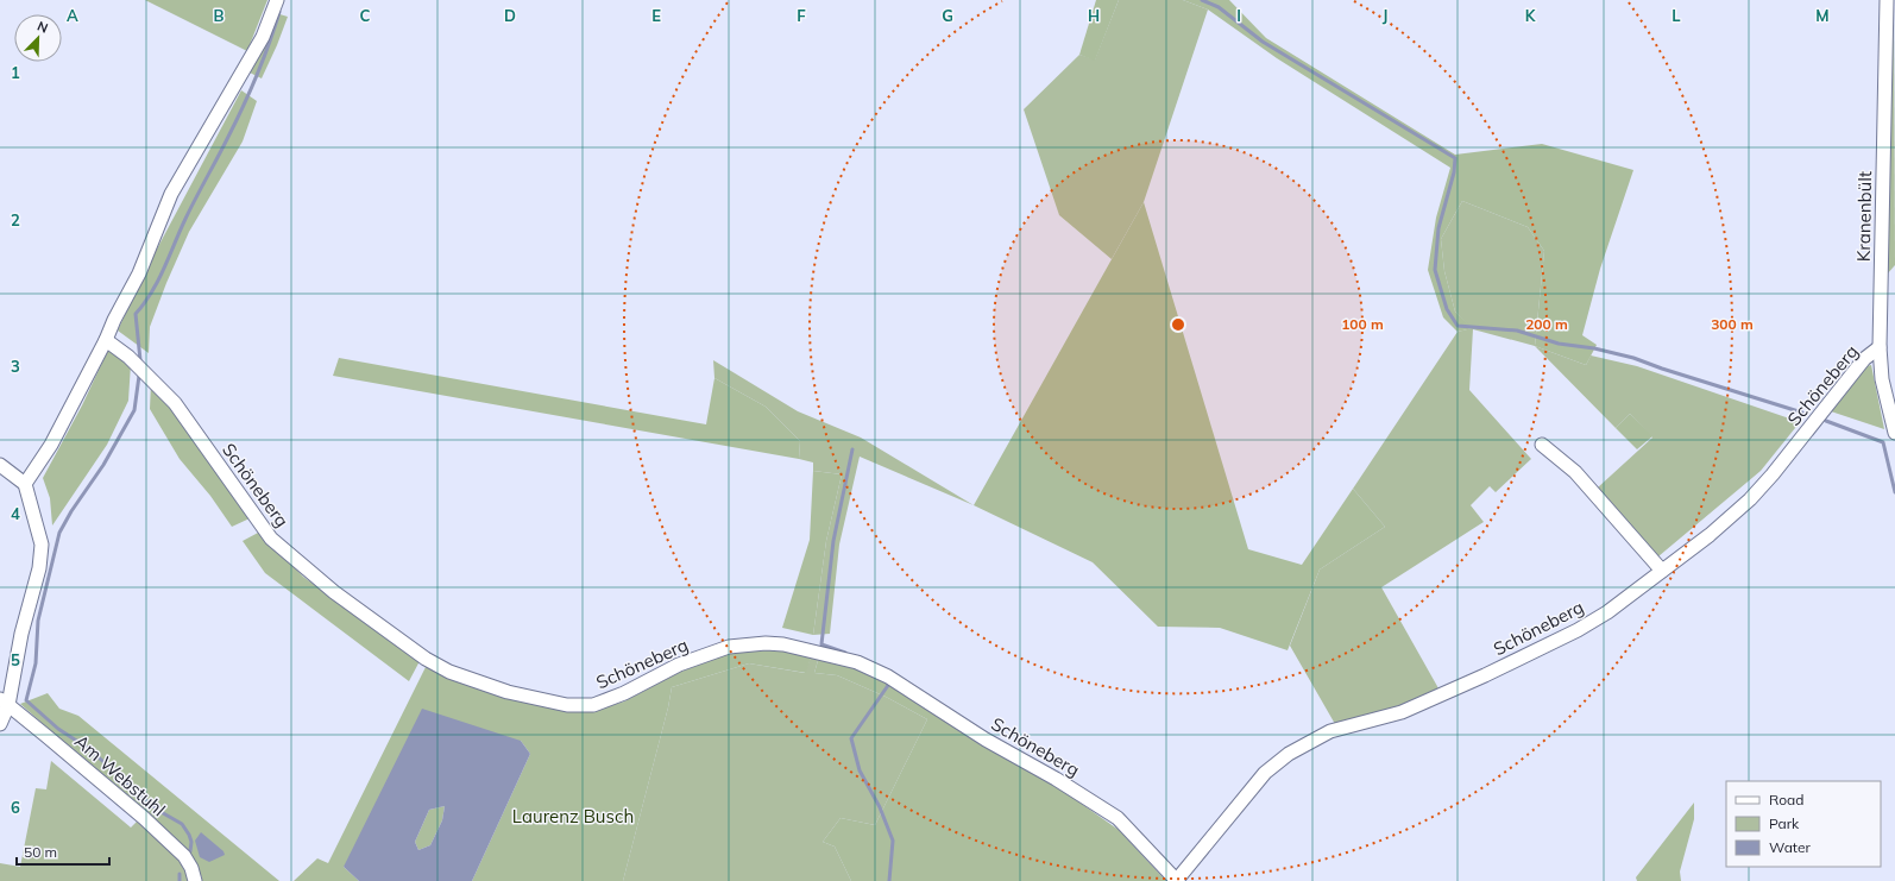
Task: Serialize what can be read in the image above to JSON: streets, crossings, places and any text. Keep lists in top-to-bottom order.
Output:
{
  "streets": {
    "street": ["Kranenbült", "Schöneberg", "Am Webstuhl"]
  },
  "crossings": [
    ["Kranenbült", "Schöneberg"]
  ],
  "parks": ["Laurenz Busch"],
  "legend": ["Road", "Park", "Water"],
  "scale_bar": "50 m",
  "north": "top right",
  "grid": {
    "columns": [
      "A",
      "B",
      "C",
      "D",
      "E",
      "F",
      "G",
      "H",
      "I",
      "J",
      "K",
      "L",
      "M"
    ],
    "rows": [
      "1",
      "2",
      "3",
      "4",
      "5",
      "6"
    ]
  },
  "rings": ["100 m", "200 m", "300 m"]
}
